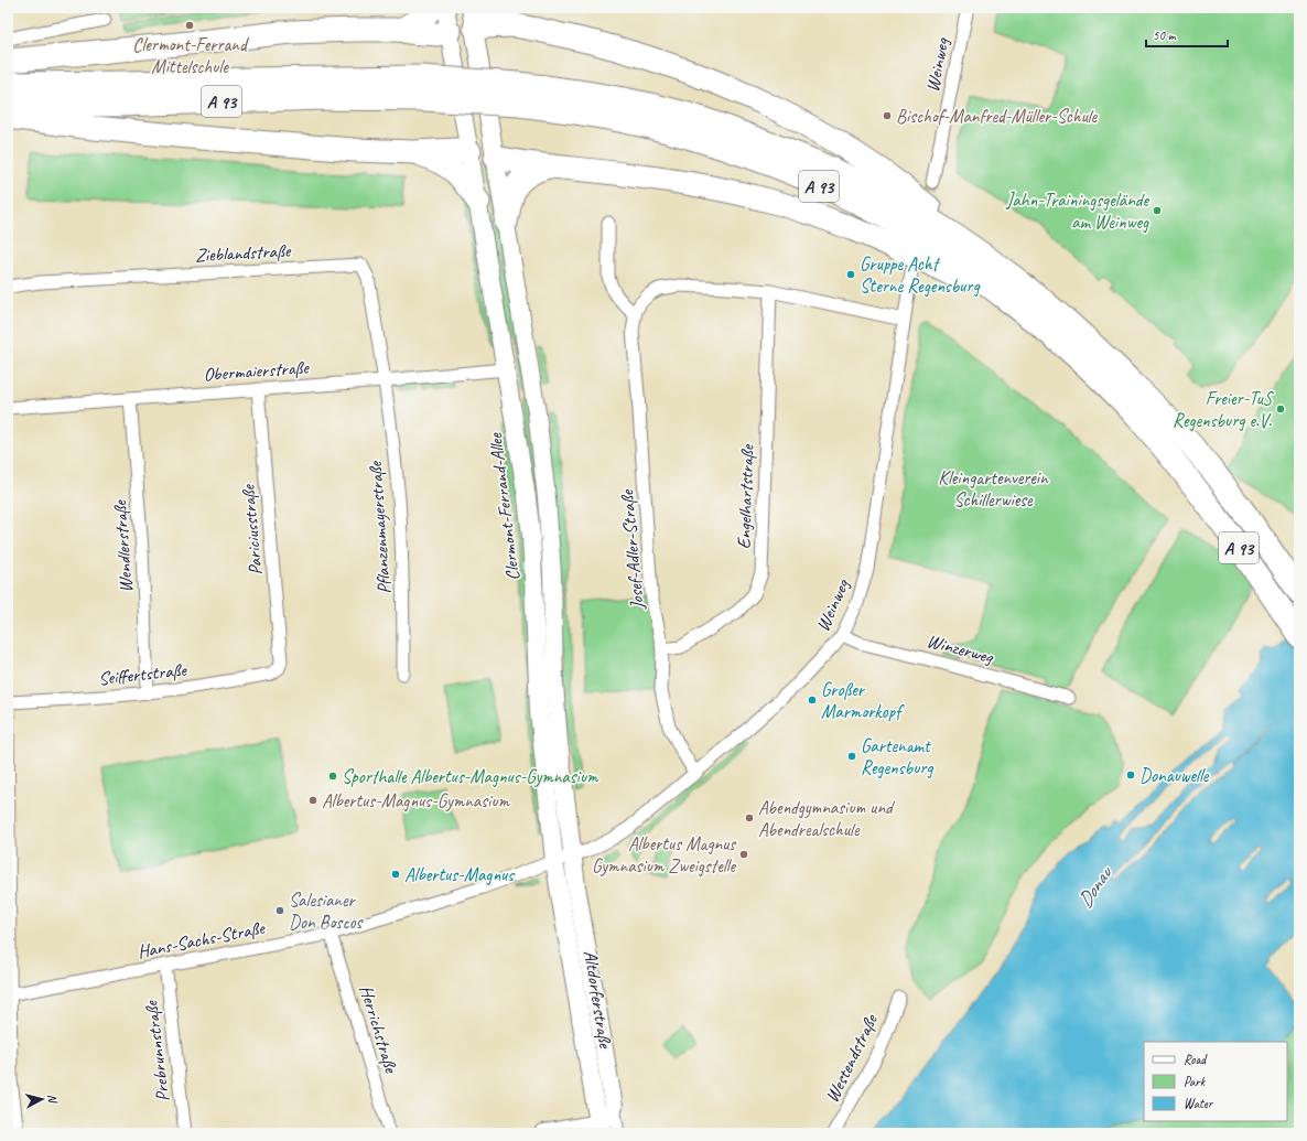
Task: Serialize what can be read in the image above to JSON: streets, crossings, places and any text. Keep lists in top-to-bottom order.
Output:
{
  "streets": {
    "highway": ["A 93"],
    "street": [
      "Weinweg",
      "Zieblandstraße",
      "Obermaierstraße",
      "Engelhartstraße",
      "Clermont-Ferrand-Allee",
      "Pflanzenmayerstraße",
      "Pariciusstraße",
      "Wendlerstraße",
      "Josef-Adler-Straße",
      "Winzerweg",
      "Seiffertstraße",
      "Hans-Sachs-Straße",
      "Altdorferstraße",
      "Herrichstraße",
      "Prebrunnstraße",
      "Westendstraße"
    ]
  },
  "crossings": [
    ["Weinweg", "Josef-Adler-Straße"],
    ["Weinweg", "Winzerweg"],
    ["Weinweg", "Hans-Sachs-Straße"],
    ["Weinweg", "Altdorferstraße"],
    ["Zieblandstraße", "Obermaierstraße"],
    ["Zieblandstraße", "Pflanzenmayerstraße"],
    ["Obermaierstraße", "Clermont-Ferrand-Allee"],
    ["Obermaierstraße", "Pflanzenmayerstraße"],
    ["Obermaierstraße", "Pariciusstraße"],
    ["Obermaierstraße", "Wendlerstraße"],
    ["Engelhartstraße", "Josef-Adler-Straße"],
    ["Clermont-Ferrand-Allee", "Hans-Sachs-Straße"],
    ["Clermont-Ferrand-Allee", "Altdorferstraße"],
    ["Pariciusstraße", "Seiffertstraße"],
    ["Wendlerstraße", "Seiffertstraße"],
    ["Hans-Sachs-Straße", "Altdorferstraße"],
    ["Hans-Sachs-Straße", "Herrichstraße"],
    ["Hans-Sachs-Straße", "Prebrunnstraße"]
  ],
  "water": ["Donau"],
  "parks": ["Kleingartenverein Schillerwiese"],
  "places": [
    "Clermont-Ferrand Mittelschule",
    "Bischof-Manfred-Müller-Schule",
    "Jahn-Trainingsgelände am Weinweg",
    "Gruppe Acht Sterne Regensburg",
    "Freier-TuS Regensburg e.V.",
    "Großer Marmorkopf",
    "Gartenamt Regensburg",
    "Donauwelle",
    "Sporthalle Albertus-Magnus-Gymnasium",
    "Albertus-Magnus-Gymnasium",
    "Abendgymnasium und Abendrealschule",
    "Albertus Magnus Gymnasium Zweigstelle",
    "Albertus-Magnus",
    "Salesianer Don Boscos"
  ],
  "legend": ["Road", "Park", "Water"],
  "scale_bar": "50 m",
  "north": "right"
}
